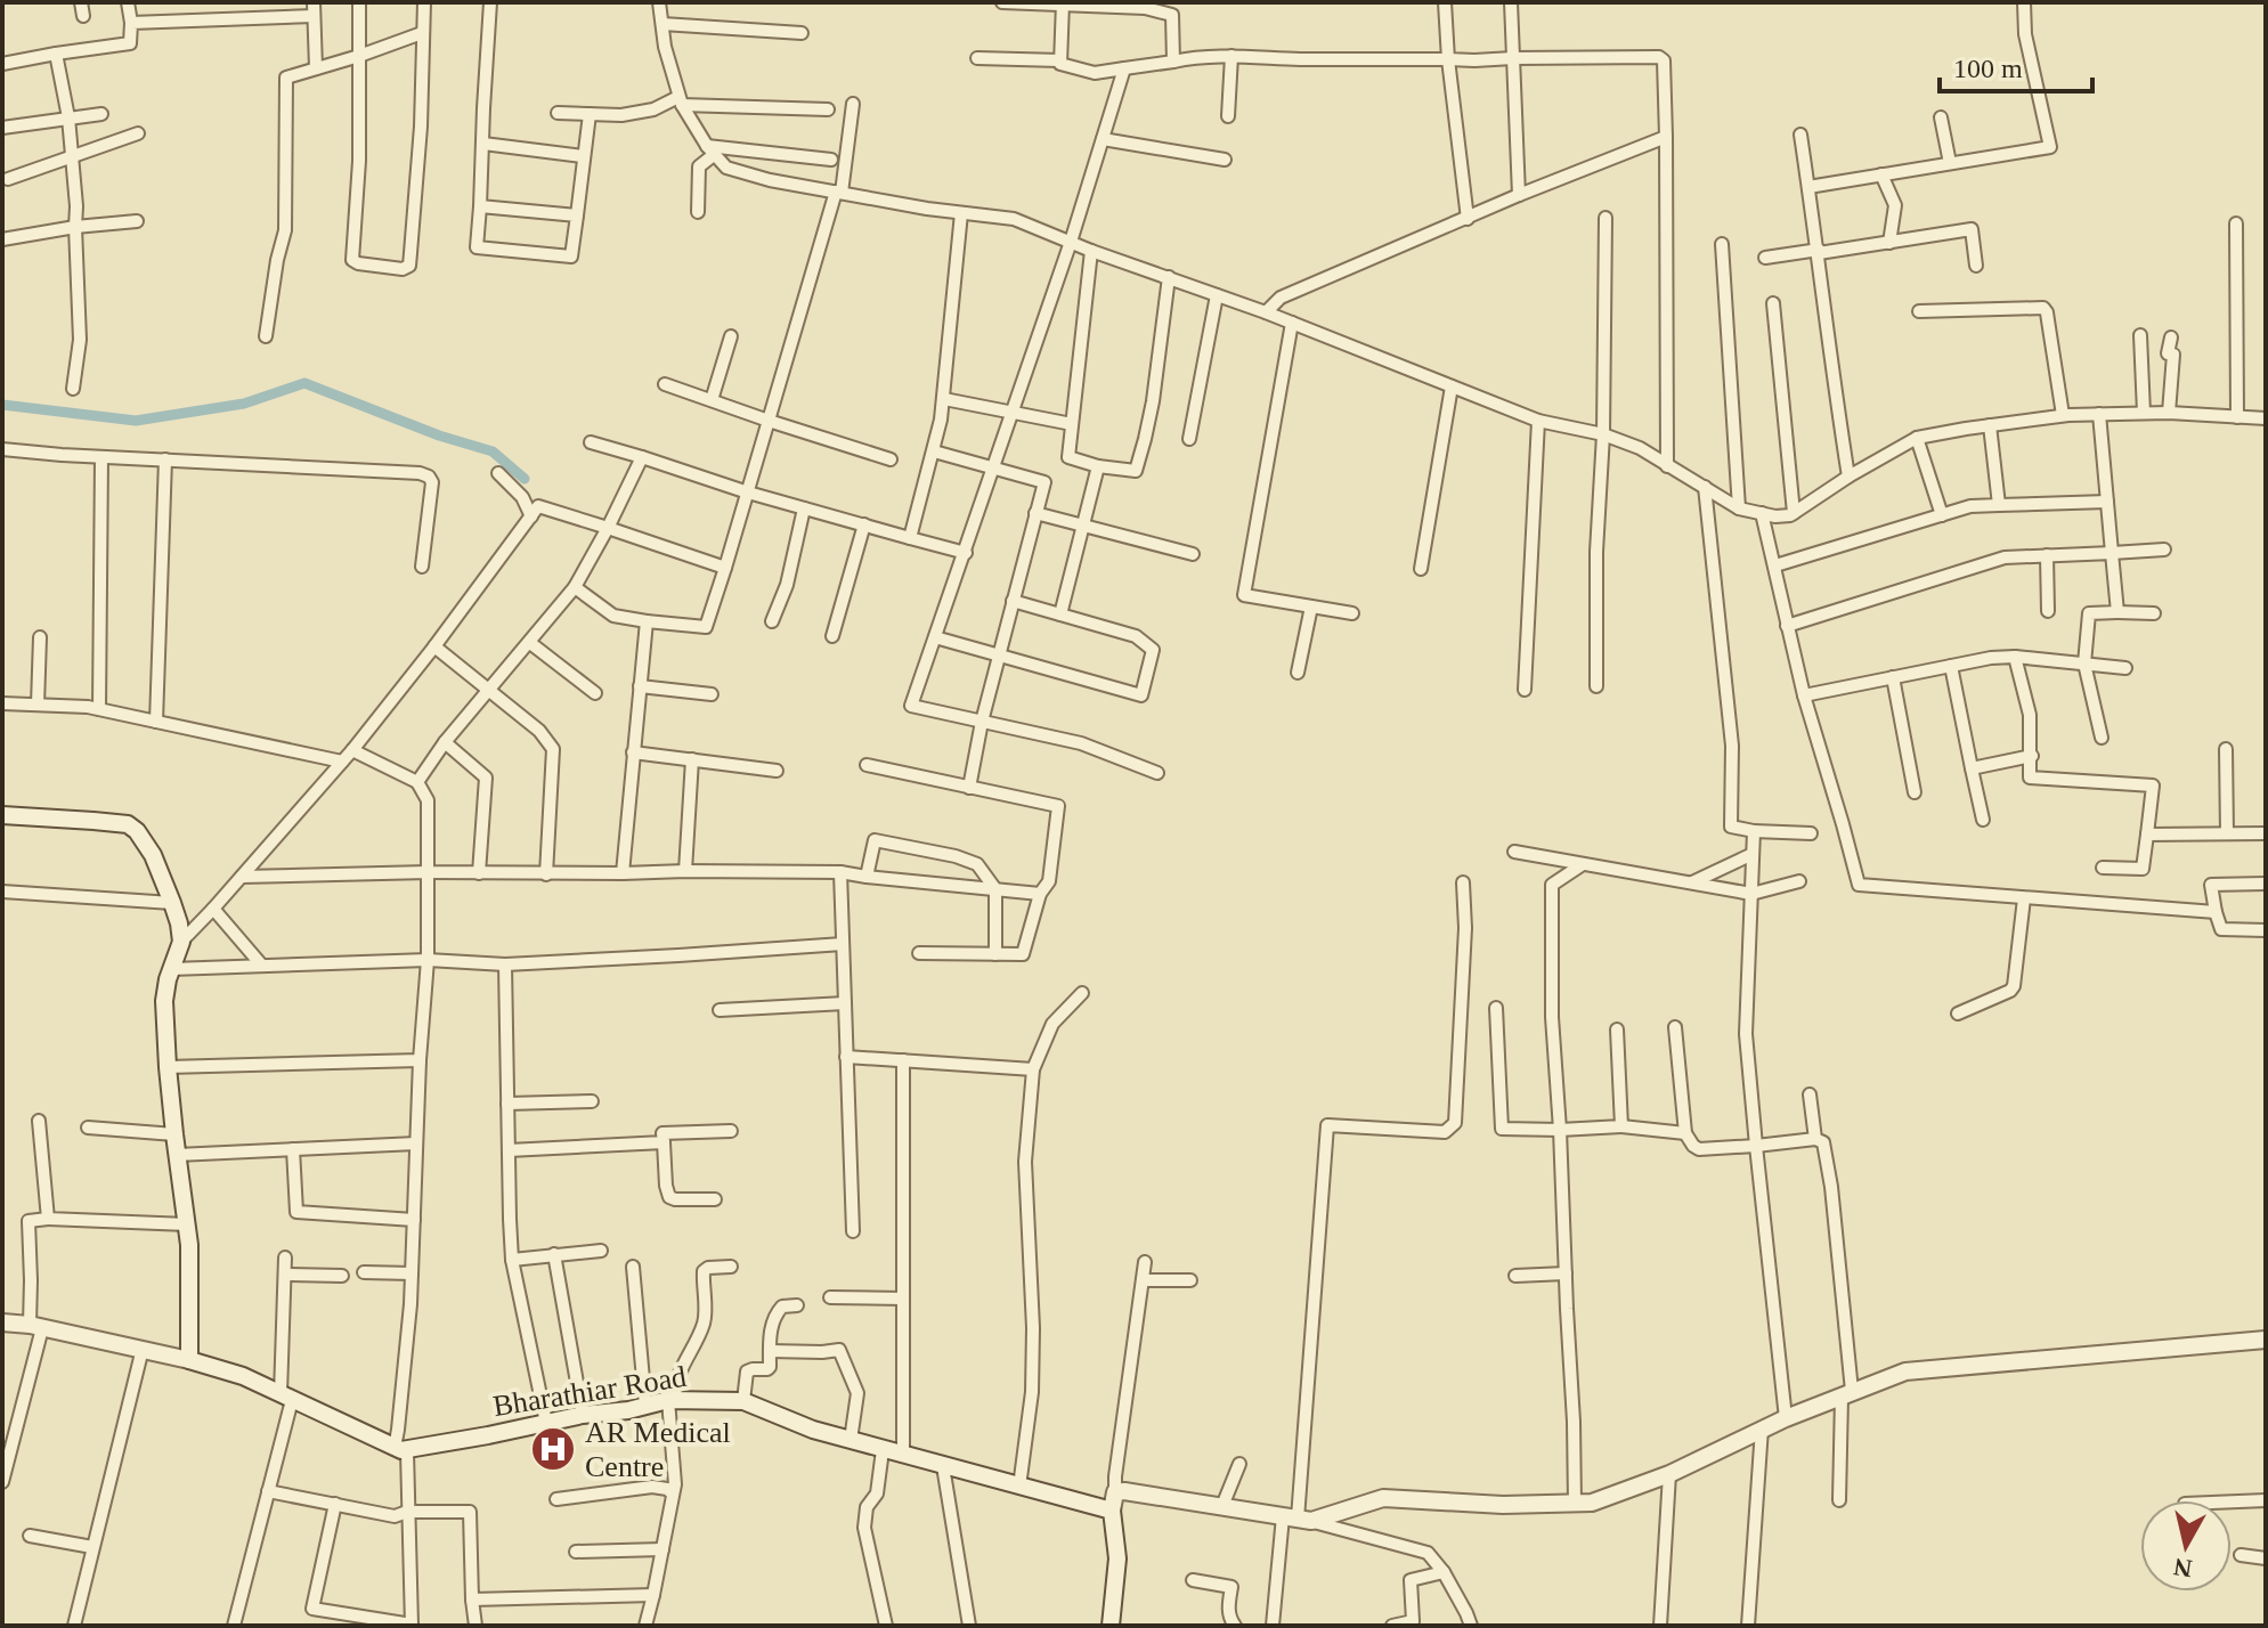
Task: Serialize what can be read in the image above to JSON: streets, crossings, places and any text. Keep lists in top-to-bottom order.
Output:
{
  "streets": {
    "main road": ["Bharathiar Road"]
  },
  "places": {
    "hospital": ["AR Medical Centre"]
  },
  "scale_bar": "100 m",
  "north": "bottom"
}
